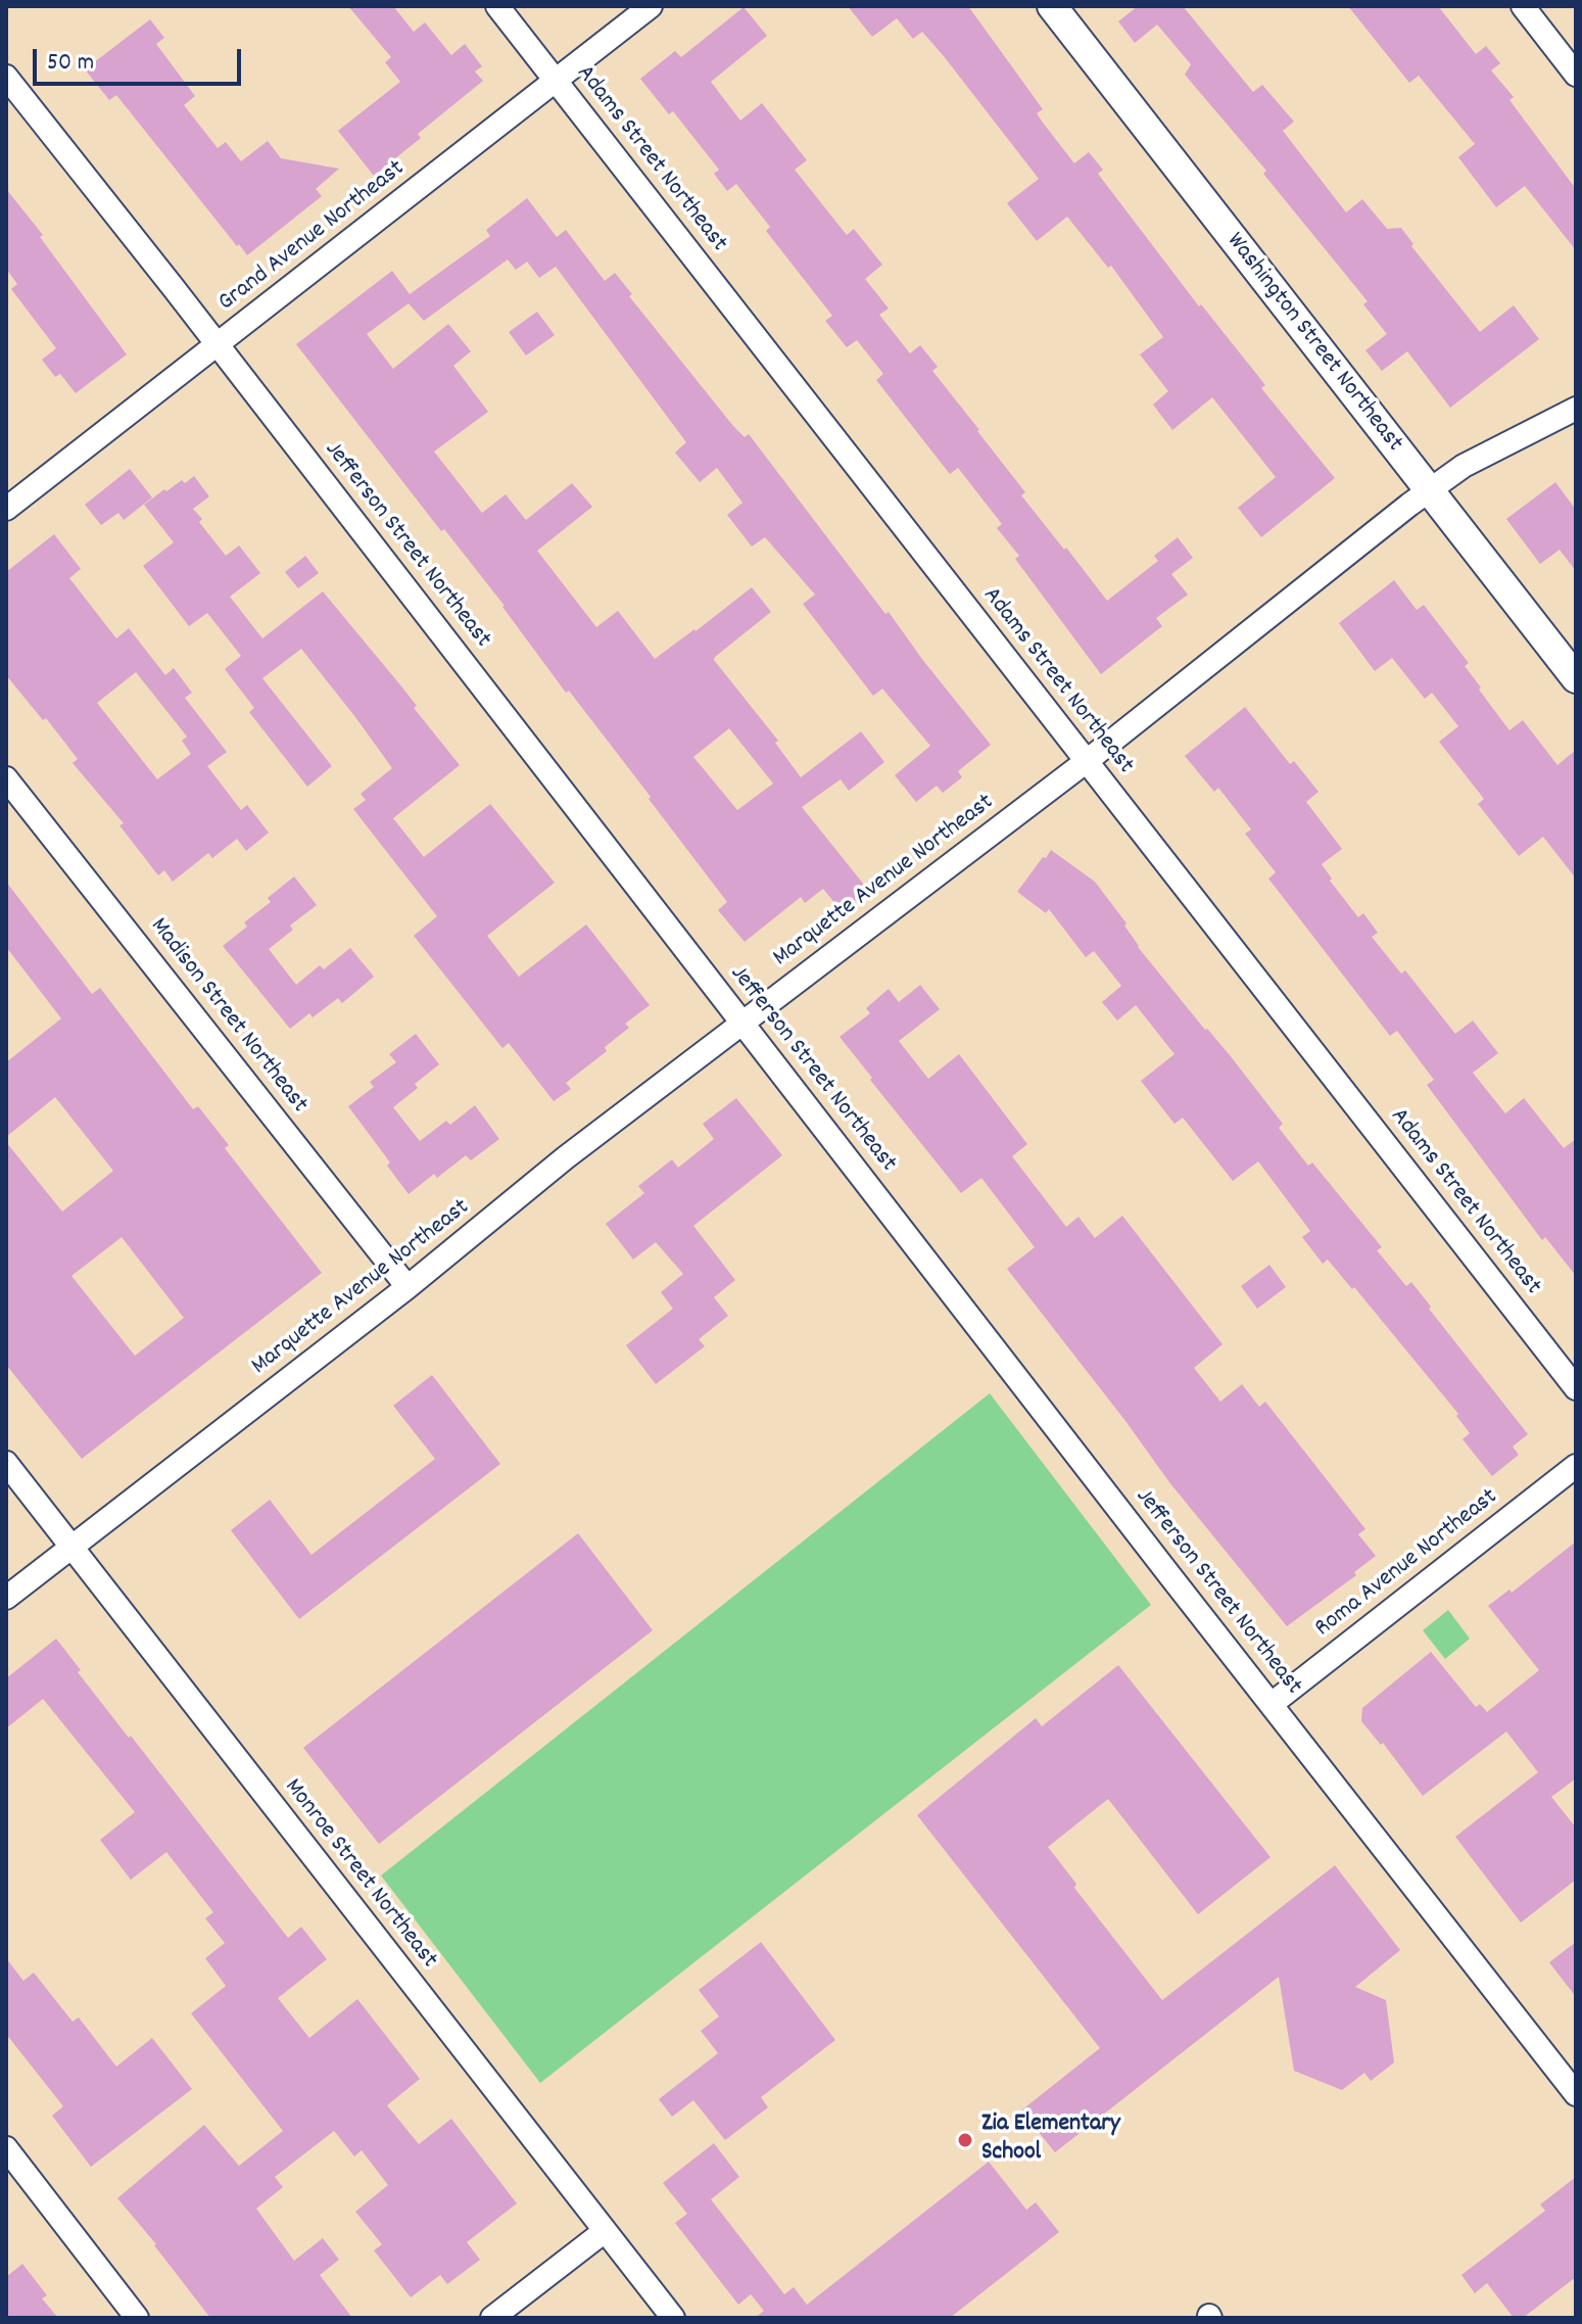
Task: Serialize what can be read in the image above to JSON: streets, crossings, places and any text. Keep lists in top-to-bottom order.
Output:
{
  "streets": {
    "street": [
      "Adams Street Northeast",
      "Grand Avenue Northeast",
      "Washington Street Northeast",
      "Jefferson Street Northeast",
      "Marquette Avenue Northeast",
      "Madison Street Northeast",
      "Roma Avenue Northeast",
      "Monroe Street Northeast"
    ]
  },
  "crossings": [
    ["Adams Street Northeast", "Grand Avenue Northeast"],
    ["Adams Street Northeast", "Marquette Avenue Northeast"],
    ["Grand Avenue Northeast", "Jefferson Street Northeast"],
    ["Washington Street Northeast", "Marquette Avenue Northeast"],
    ["Jefferson Street Northeast", "Marquette Avenue Northeast"],
    ["Jefferson Street Northeast", "Roma Avenue Northeast"],
    ["Marquette Avenue Northeast", "Madison Street Northeast"],
    ["Marquette Avenue Northeast", "Monroe Street Northeast"]
  ],
  "places": ["Zia Elementary School"],
  "scale_bar": "50 m"
}
